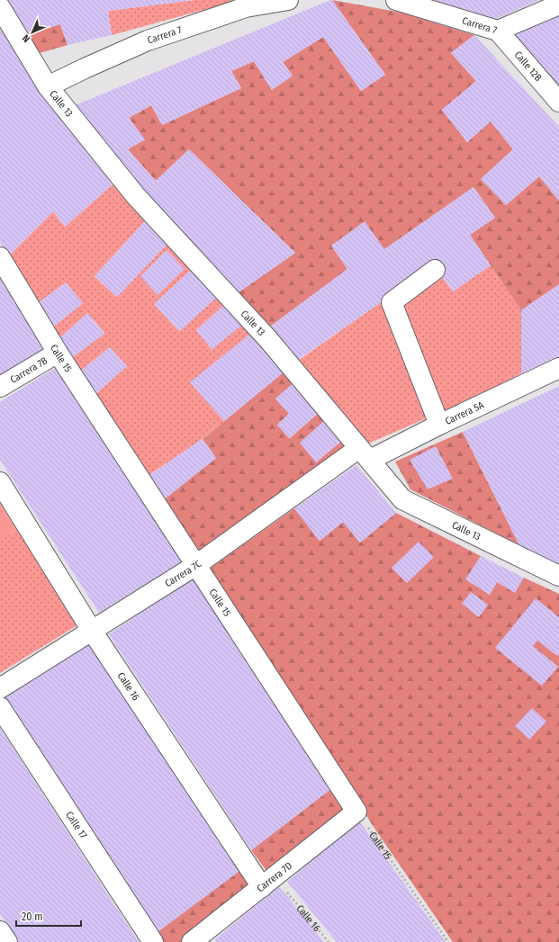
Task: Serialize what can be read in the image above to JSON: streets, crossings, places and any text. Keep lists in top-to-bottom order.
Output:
{
  "streets": {
    "street": [
      "Carrera 7",
      "Calle 12B",
      "Calle 13",
      "Calle 15",
      "Carrera 7B",
      "Carrera 5A",
      "Carrera 7C",
      "Calle 16",
      "Calle 17",
      "Carrera 7D"
    ]
  },
  "crossings": [
    ["Carrera 7", "Calle 12B"],
    ["Carrera 7", "Calle 13"],
    ["Calle 13", "Carrera 5A"],
    ["Calle 13", "Carrera 7C"],
    ["Calle 15", "Carrera 7B"],
    ["Calle 15", "Carrera 7C"],
    ["Calle 15", "Carrera 7D"],
    ["Carrera 5A", "Carrera 7C"],
    ["Carrera 7C", "Calle 16"],
    ["Calle 16", "Carrera 7D"]
  ],
  "scale_bar": "20 m",
  "north": "bottom left"
}
